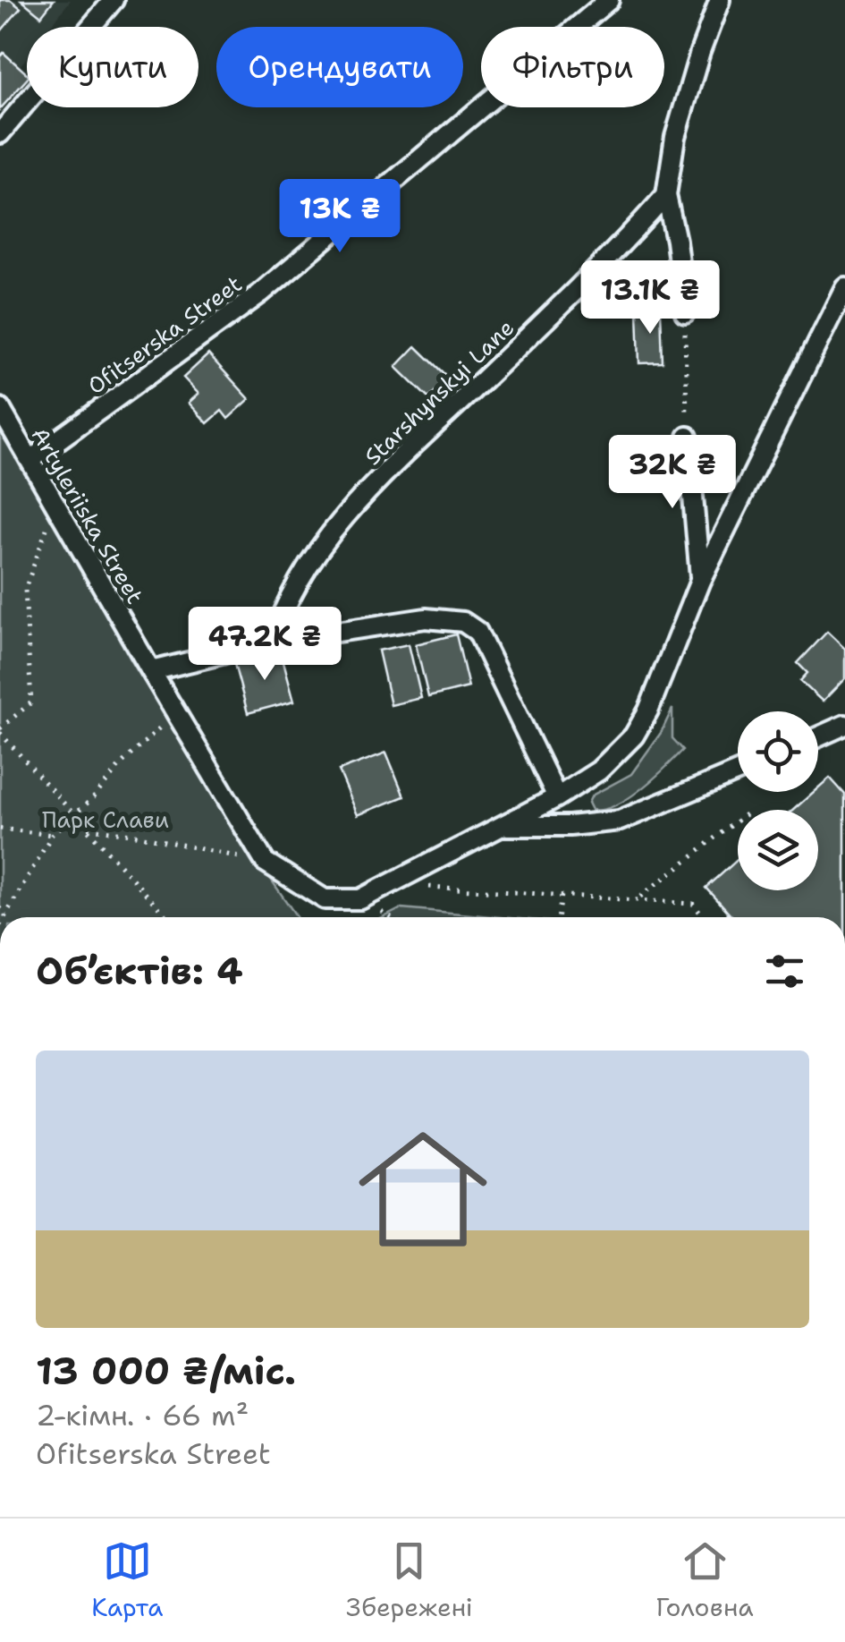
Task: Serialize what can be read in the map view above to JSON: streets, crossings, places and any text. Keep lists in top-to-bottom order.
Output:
{
  "streets": {
    "street": ["Ofitserska Street", "Starshynskyi Lane", "Artyleriiska Street"]
  },
  "crossings": [
    ["Ofitserska Street", "Artyleriiska Street"]
  ],
  "parks": ["Парк Слави"],
  "page": {
    "chip": ["Купити", "Орендувати", "Фільтри"],
    "price": [
      "13K ₴",
      "13.1K ₴",
      "32K ₴",
      "47.2K ₴"
    ],
    "heading": "Об’єктів: 4",
    "list": [
      {
        "name": "13 000 ₴/міс.",
        "note": "2-кімн. · 66 m² · Ofitserska Street"
      }
    ],
    "tabs": ["Карта", "Збережені", "Головна"]
  }
}
